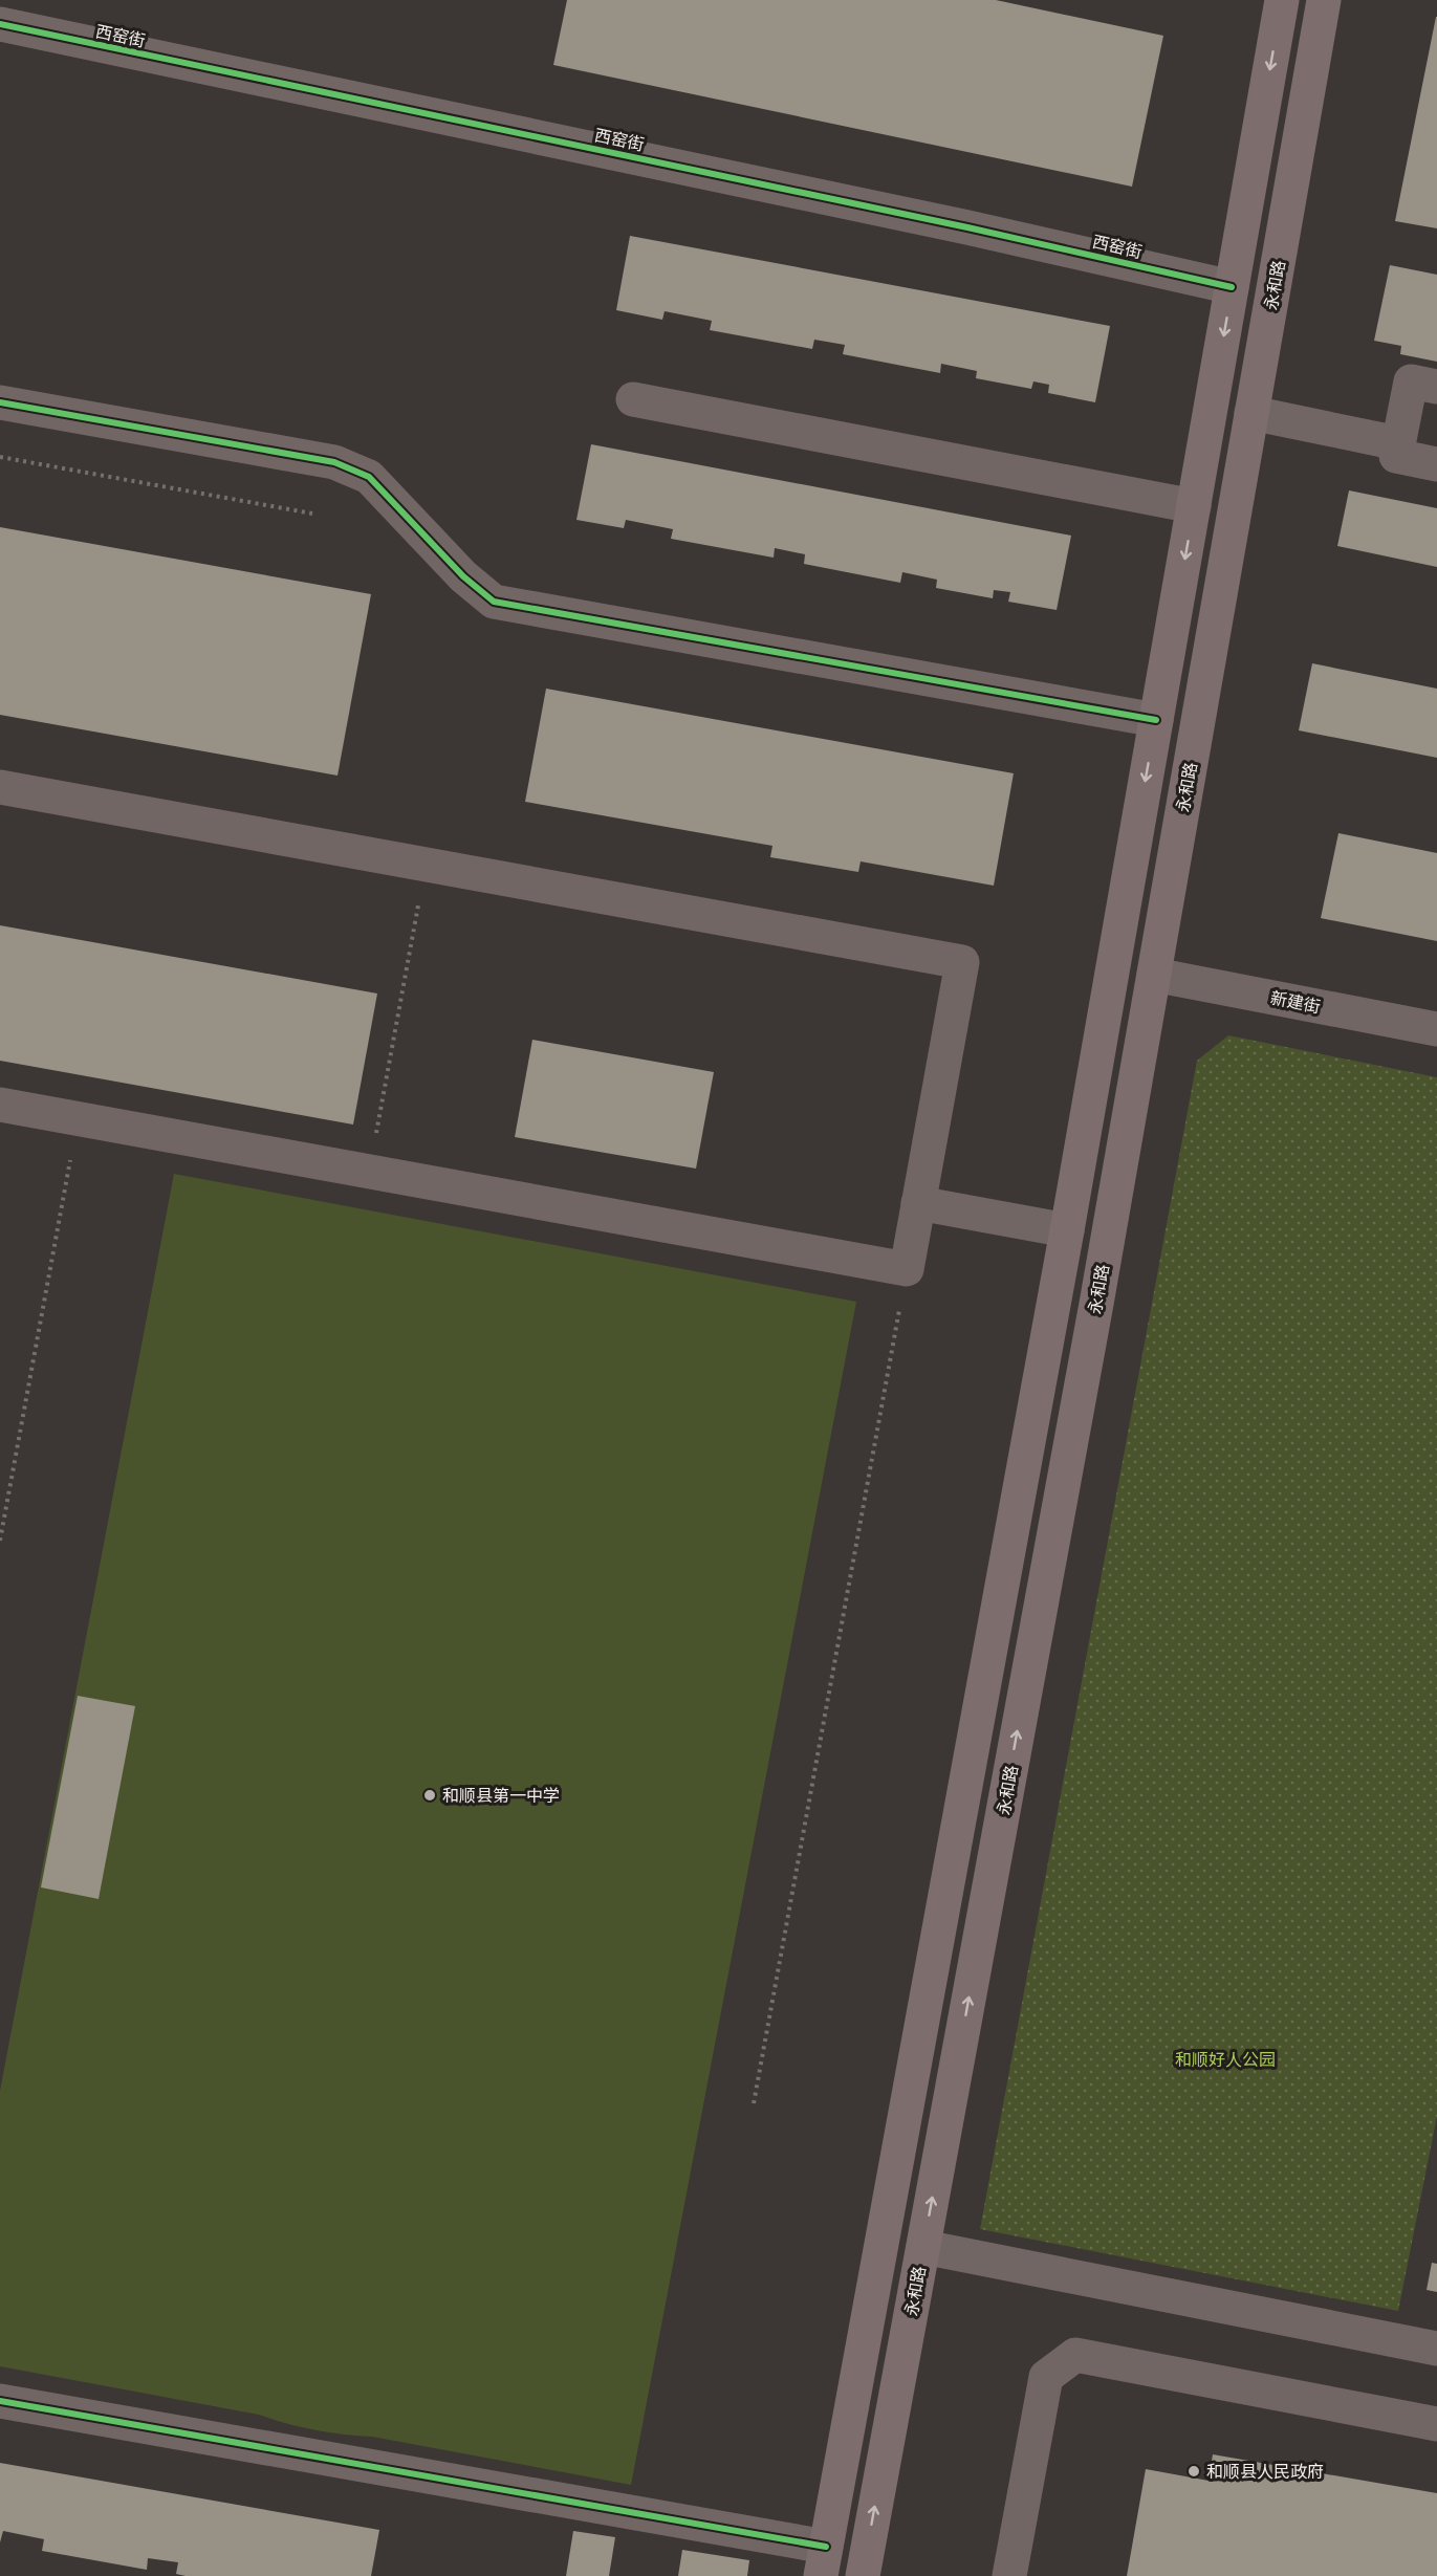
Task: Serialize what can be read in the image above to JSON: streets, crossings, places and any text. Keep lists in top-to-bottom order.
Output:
{
  "streets": {
    "main road": ["永和路"],
    "street": ["西窑街", "新建街"]
  },
  "crossings": [
    ["永和路", "新建街"]
  ],
  "parks": ["和顺好人公园"],
  "places": ["和顺县第一中学", "和顺县人民政府"]
}
